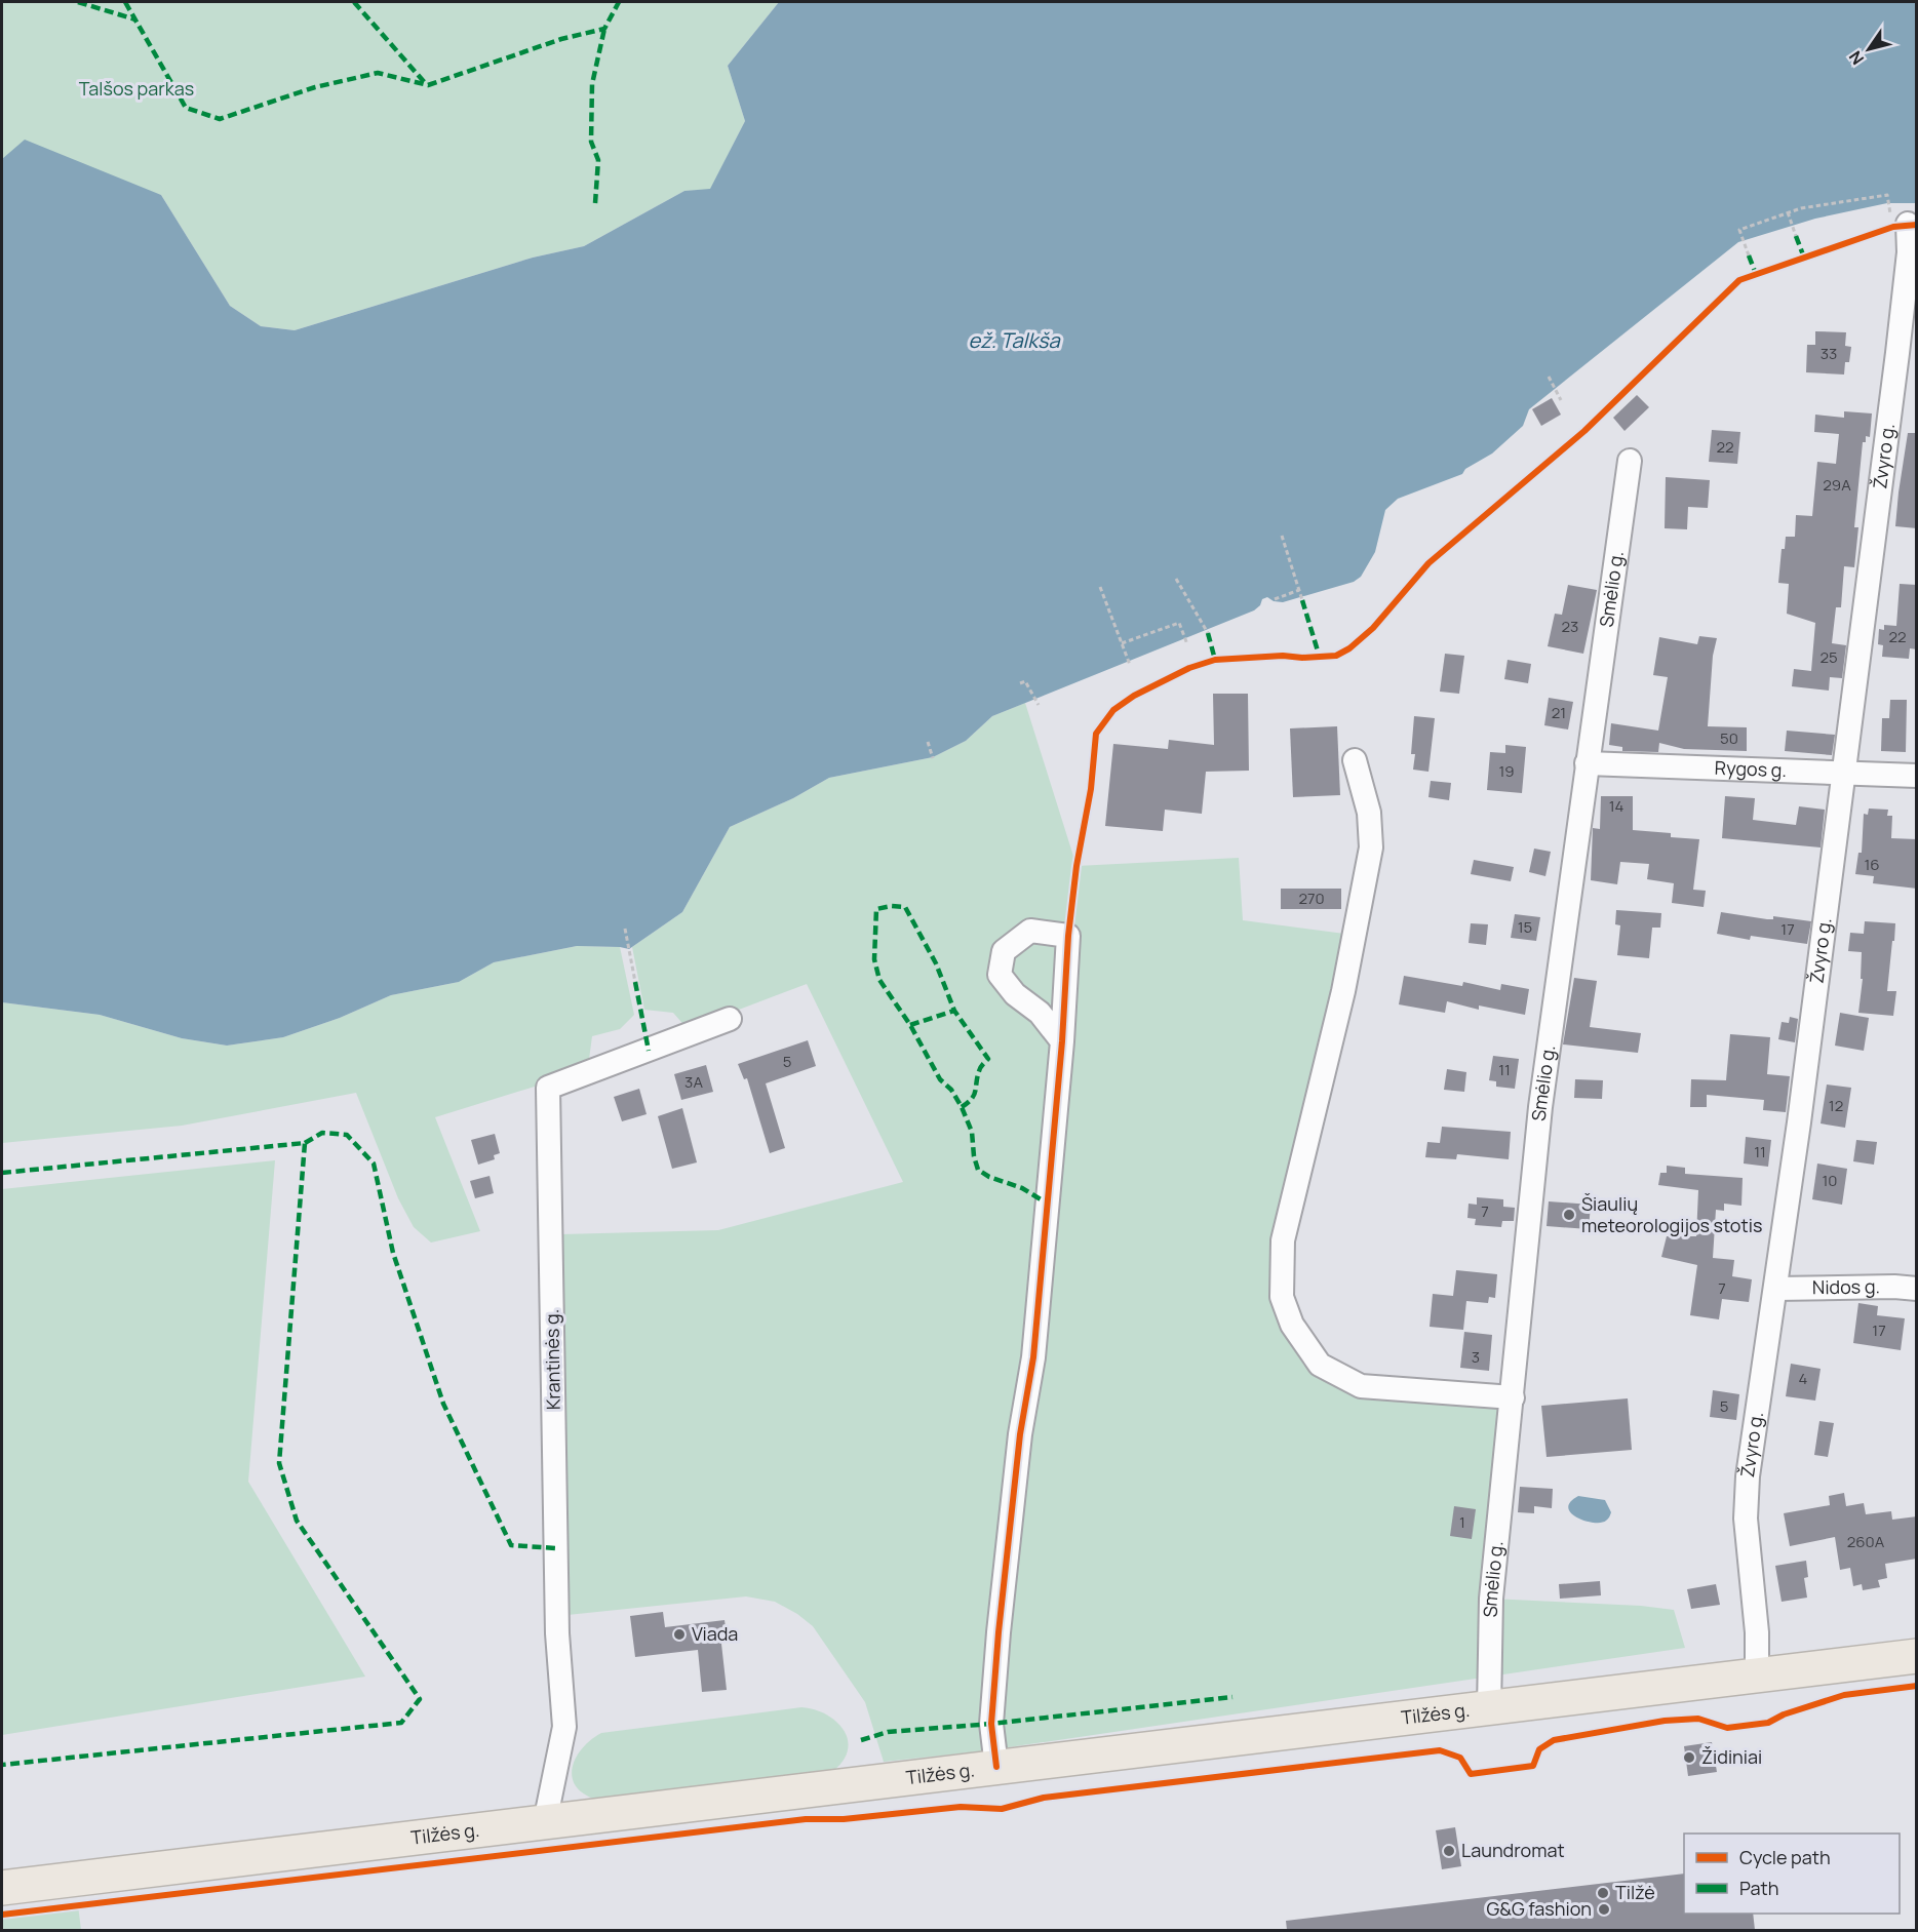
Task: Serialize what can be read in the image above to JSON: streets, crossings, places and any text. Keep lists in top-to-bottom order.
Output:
{
  "streets": {
    "highway": ["Tilžės g."],
    "street": [
      "Žvyro g.",
      "Smėlio g.",
      "Rygos g.",
      "Nidos g.",
      "Krantinės g."
    ]
  },
  "crossings": [
    ["Žvyro g.", "Rygos g."],
    ["Žvyro g.", "Nidos g."],
    ["Žvyro g.", "Tilžės g."],
    ["Smėlio g.", "Rygos g."],
    ["Smėlio g.", "Tilžės g."],
    ["Krantinės g.", "Tilžės g."]
  ],
  "water": ["ež. Talkša"],
  "parks": ["Talšos parkas"],
  "places": [
    "Šiaulių meteorologijos stotis",
    "Viada",
    "Židiniai",
    "Laundromat",
    "Tilžė",
    "G&G fashion"
  ],
  "house_numbers": [
    "33",
    "22",
    "29A",
    "23",
    "22",
    "25",
    "21",
    "50",
    "19",
    "14",
    "16",
    "270",
    "15",
    "17",
    "5",
    "11",
    "3A",
    "12",
    "11",
    "10",
    "7",
    "7",
    "17",
    "3",
    "4",
    "5",
    "1",
    "260A"
  ],
  "legend": ["Cycle path", "Path"],
  "north": "bottom left"
}
